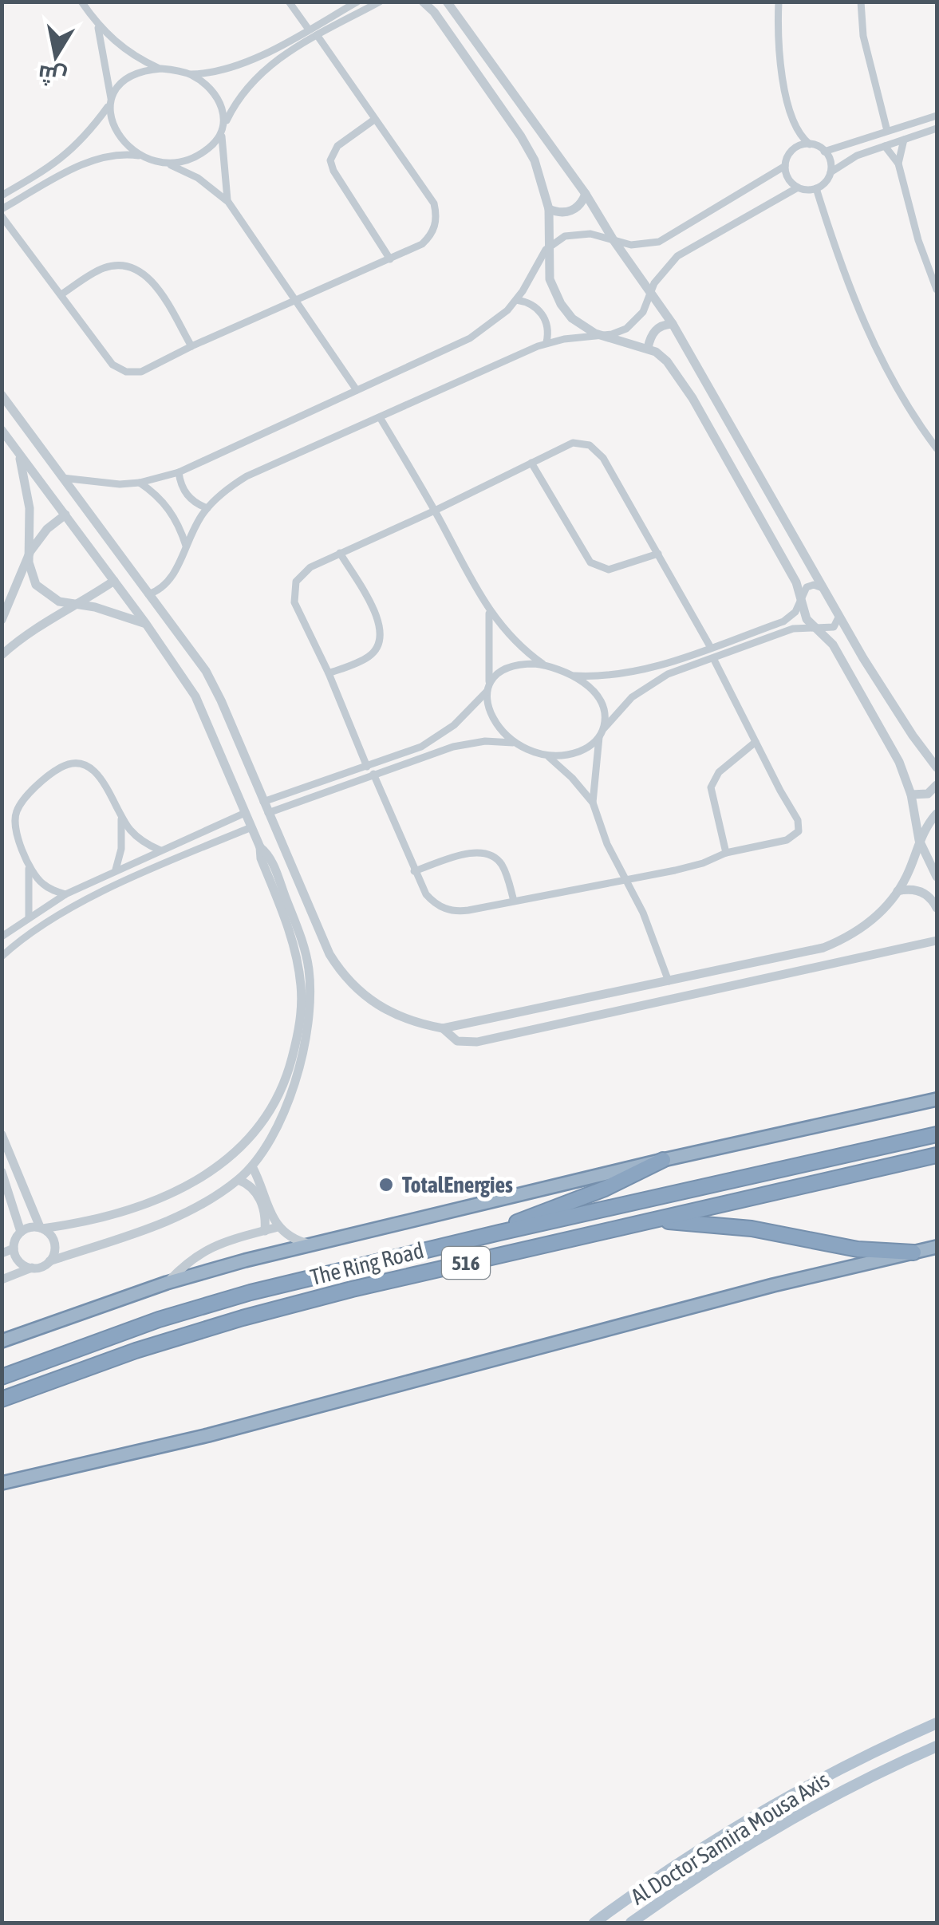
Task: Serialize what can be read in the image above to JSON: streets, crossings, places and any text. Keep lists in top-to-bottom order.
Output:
{
  "streets": {
    "highway": ["516", "The Ring Road"],
    "main road": ["Al Doctor Samira Mousa Axis"]
  },
  "crossings": [
    ["516", "The Ring Road"]
  ],
  "places": ["TotalEnergies"],
  "north": "bottom"
}
